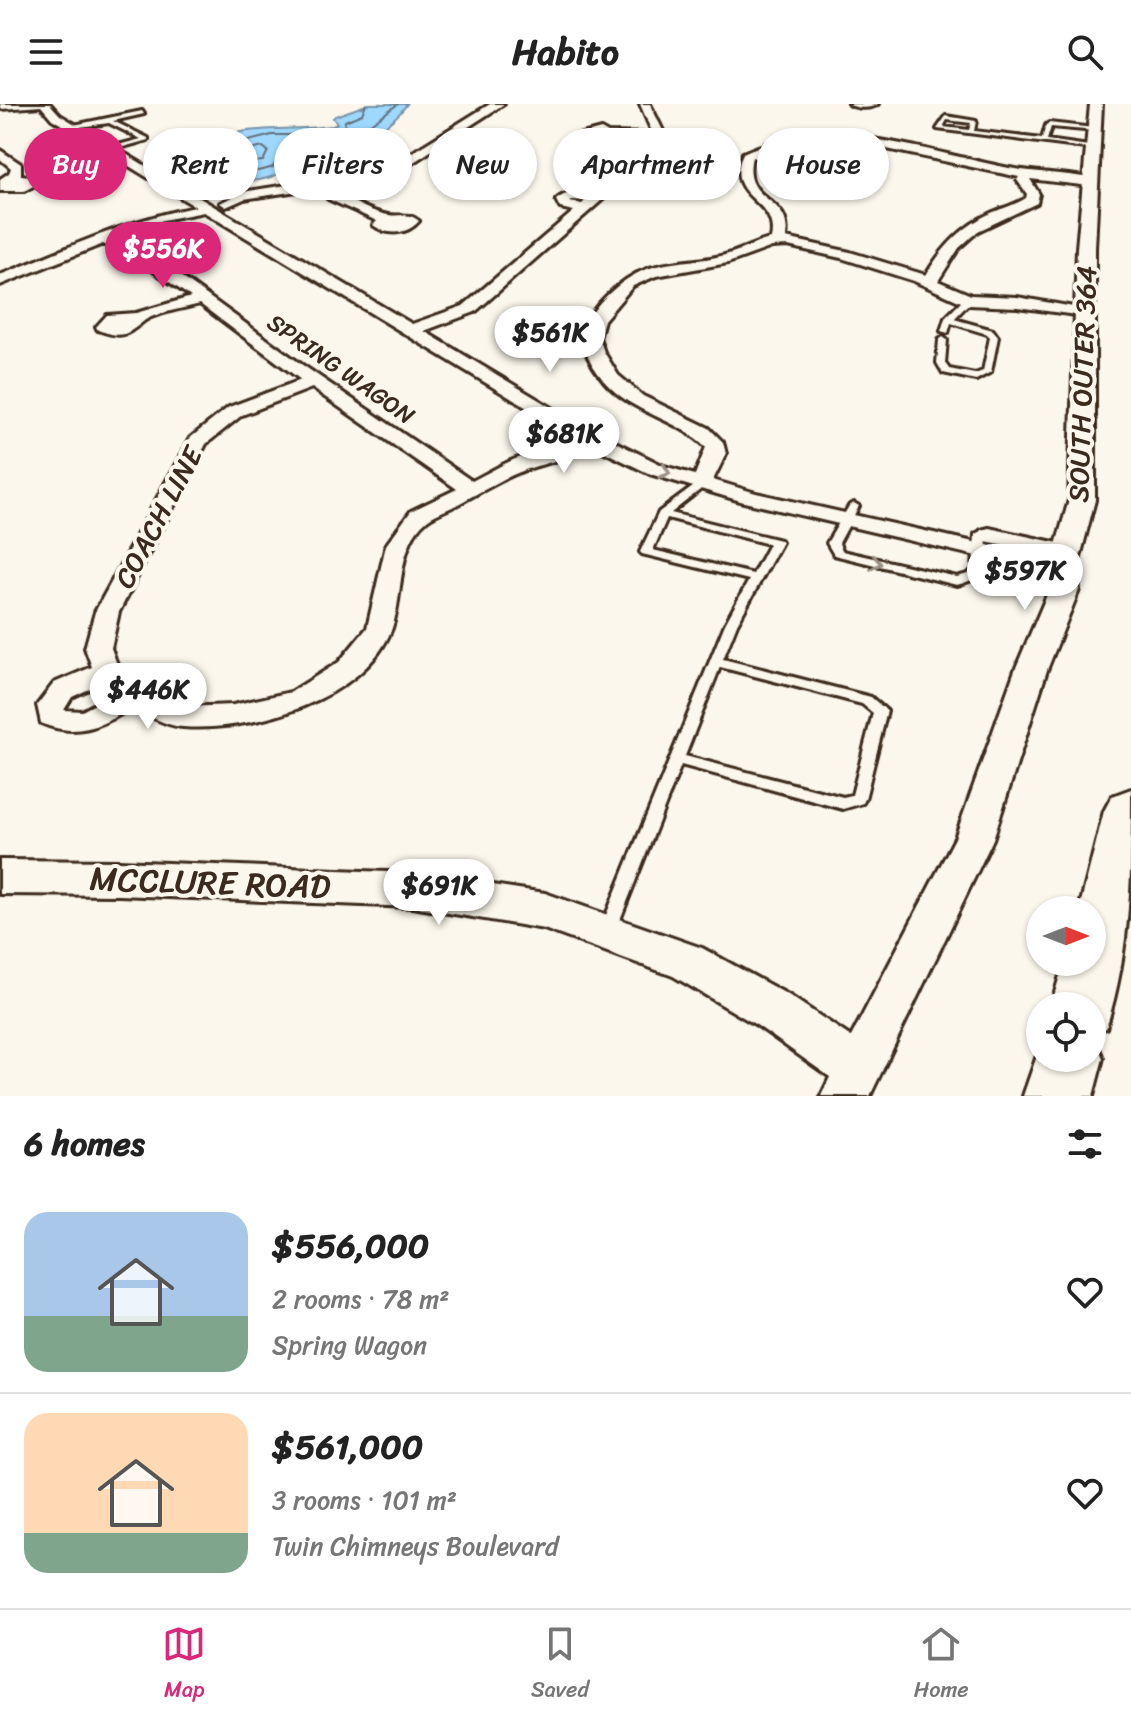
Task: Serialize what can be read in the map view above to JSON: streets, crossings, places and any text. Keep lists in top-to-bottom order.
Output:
{
  "streets": {
    "street": [
      "SPRING WAGON",
      "SOUTH OUTER 364",
      "COACH LINE",
      "MCCLURE ROAD"
    ]
  },
  "crossings": [
    ["SPRING WAGON", "COACH LINE"],
    ["SOUTH OUTER 364", "MCCLURE ROAD"]
  ],
  "north": "right",
  "page": {
    "header": "Habito",
    "chip": [
      "Buy",
      "Rent",
      "Filters",
      "New",
      "Apartment",
      "House"
    ],
    "price": [
      "$556K",
      "$561K",
      "$681K",
      "$597K",
      "$446K",
      "$691K"
    ],
    "heading": "6 homes",
    "list": [
      {
        "name": "$556,000",
        "note": "2 rooms · 78 m² · Spring Wagon"
      },
      {
        "name": "$561,000",
        "note": "3 rooms · 101 m² · Twin Chimneys Boulevard"
      }
    ],
    "tabs": ["Map", "Saved", "Home"]
  }
}
